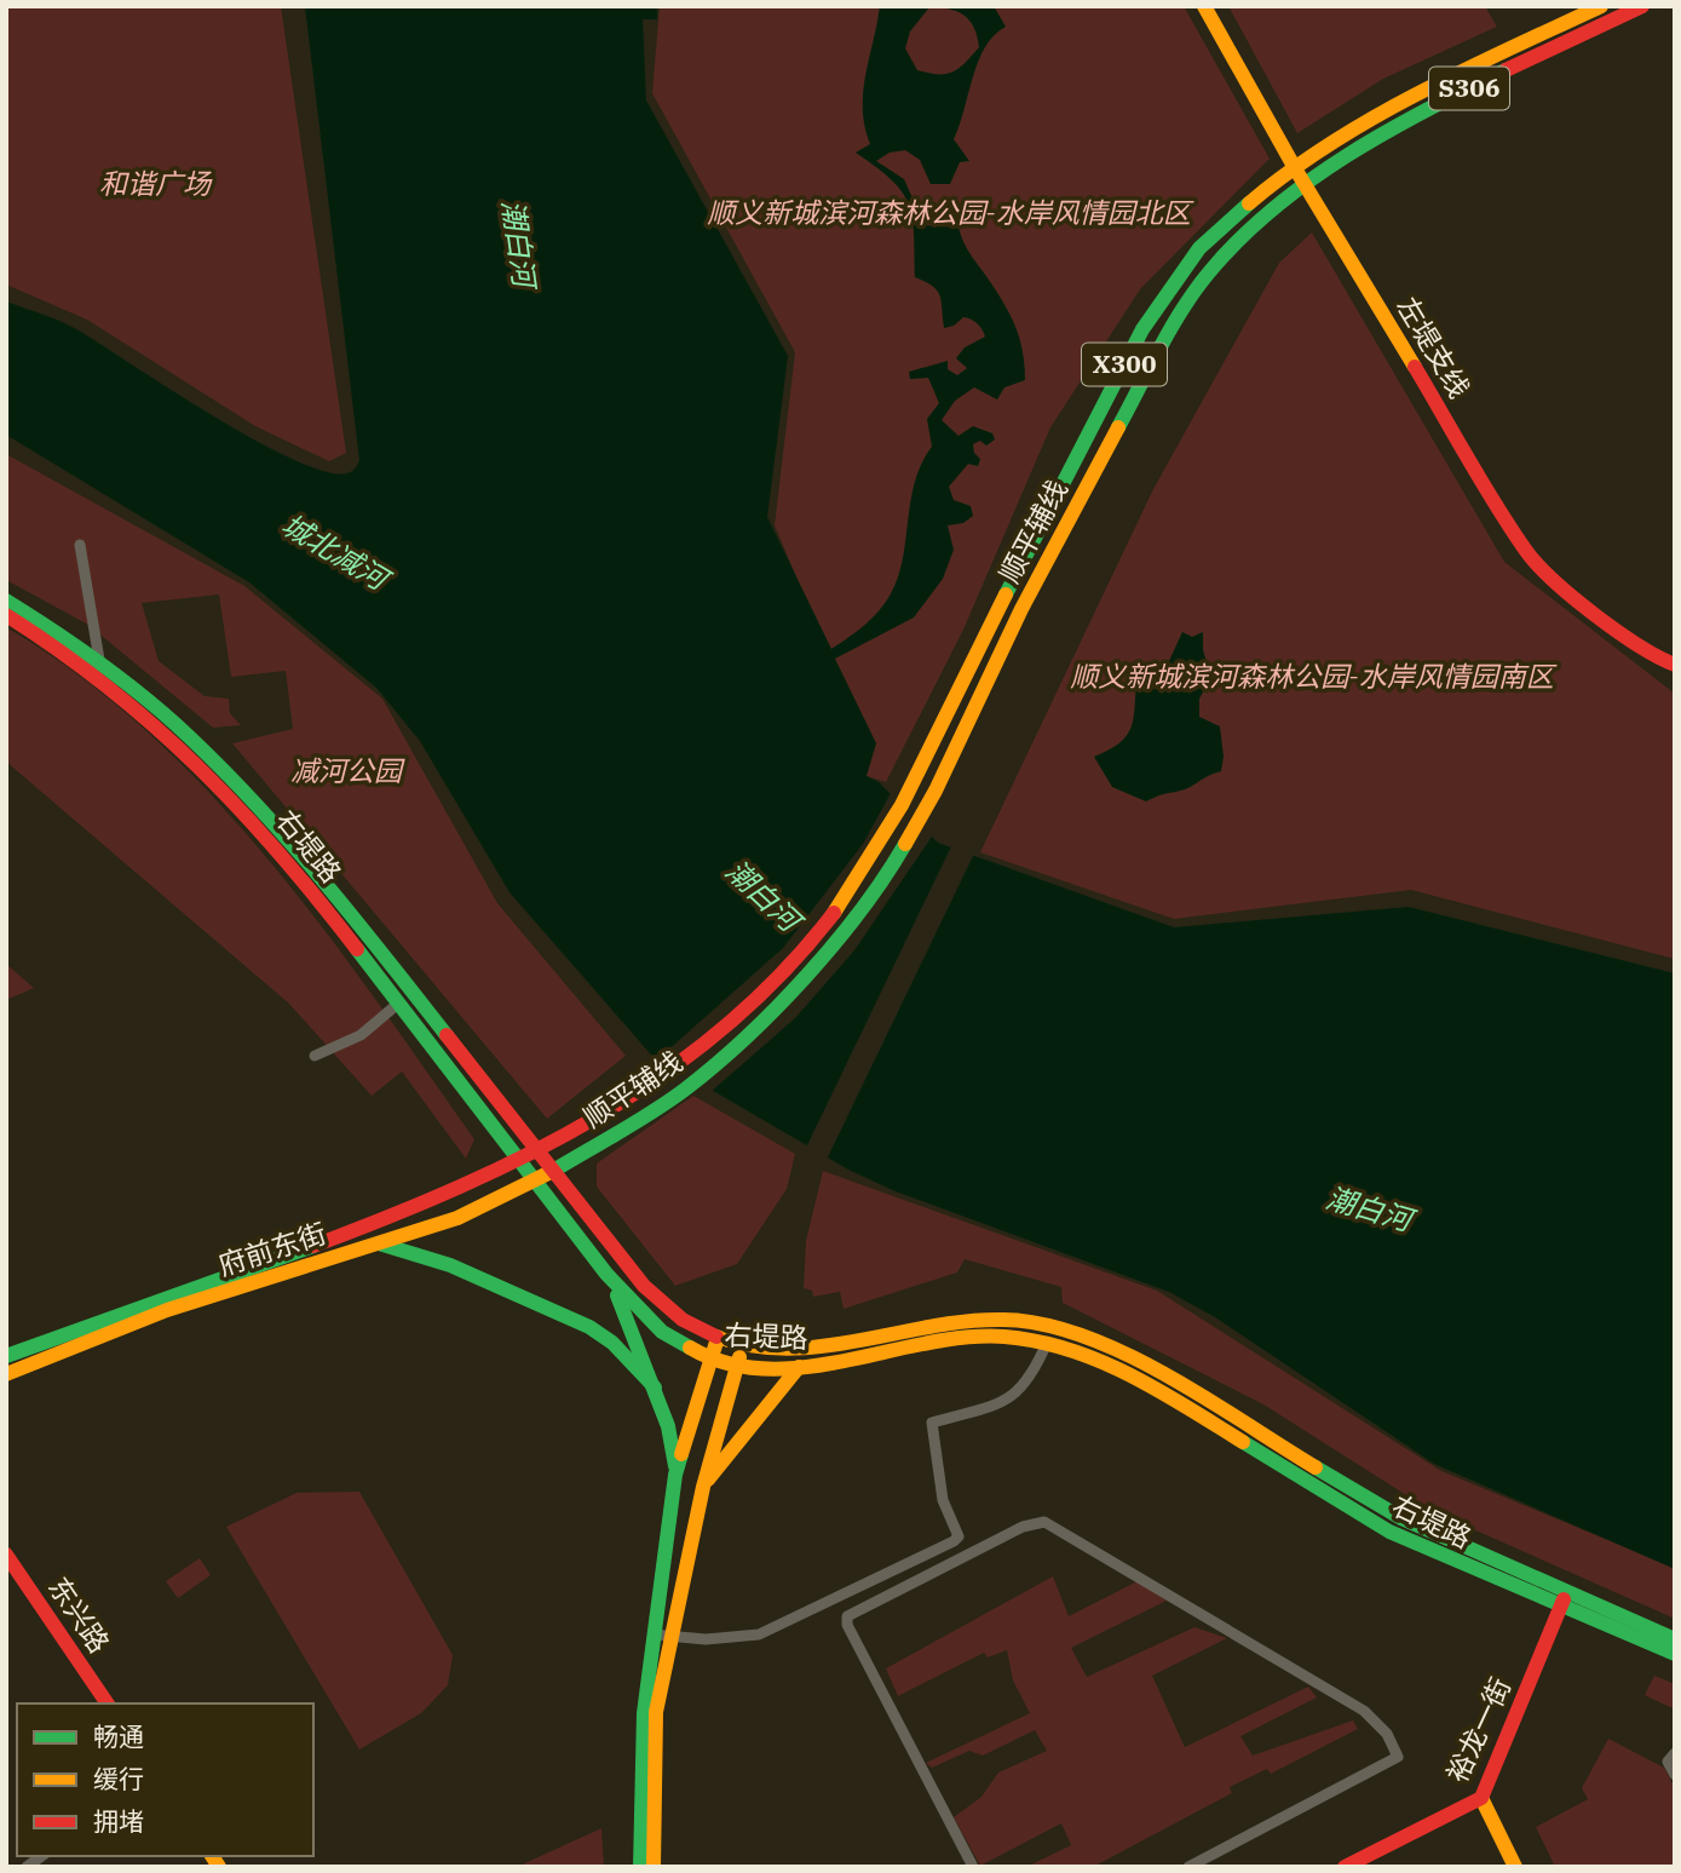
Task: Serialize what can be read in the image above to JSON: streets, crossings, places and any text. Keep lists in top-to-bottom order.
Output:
{
  "streets": {
    "main road": [
      "S306",
      "左堤支线",
      "X300",
      "顺平辅线",
      "右堤路",
      "府前东街",
      "东兴路",
      "裕龙一街"
    ]
  },
  "crossings": [
    ["左堤支线", "顺平辅线"],
    ["顺平辅线", "右堤路"],
    ["顺平辅线", "府前东街"],
    ["右堤路", "府前东街"],
    ["右堤路", "裕龙一街"]
  ],
  "water": ["潮白河", "城北减河"],
  "parks": [
    "和谐广场",
    "顺义新城滨河森林公园-水岸风情园北区",
    "顺义新城滨河森林公园-水岸风情园南区",
    "减河公园"
  ],
  "legend": ["畅通", "缓行", "拥堵"]
}
